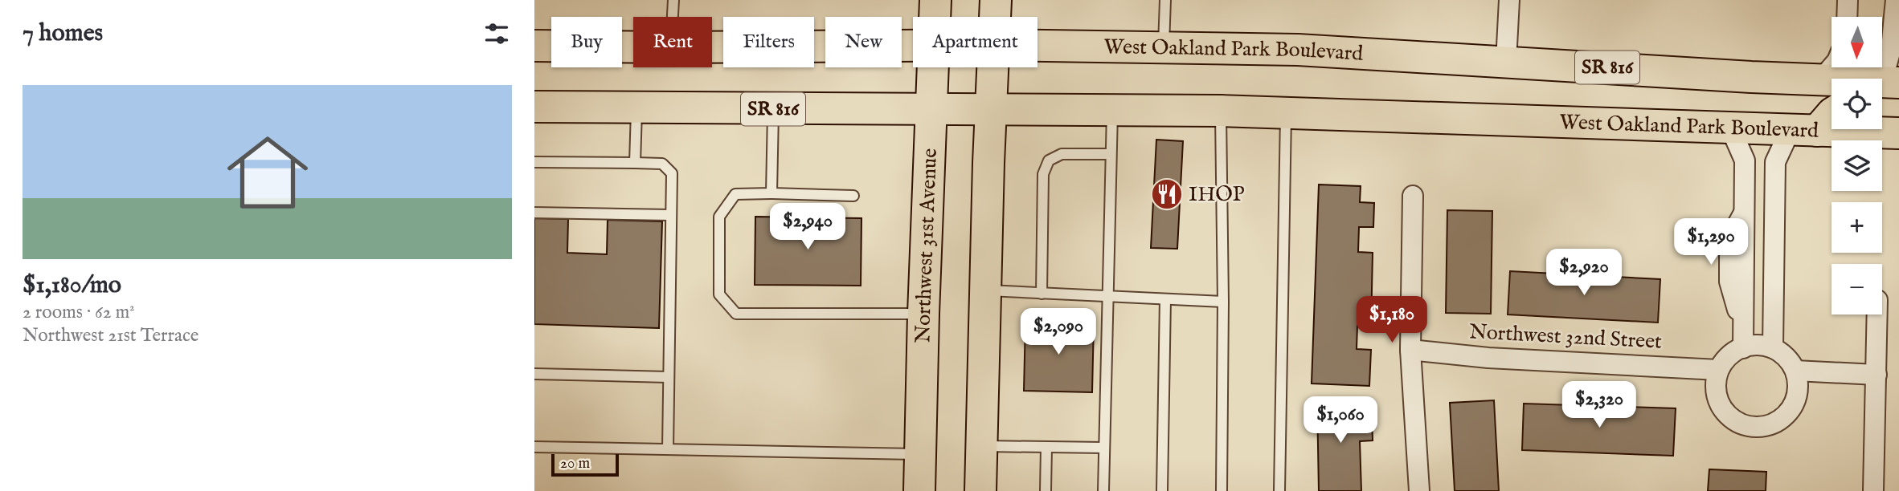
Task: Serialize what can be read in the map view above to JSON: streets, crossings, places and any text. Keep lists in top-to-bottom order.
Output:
{
  "streets": {
    "main road": ["West Oakland Park Boulevard", "SR 816", "Northwest 31st Avenue"],
    "street": ["Northwest 32nd Street"]
  },
  "crossings": [
    ["West Oakland Park Boulevard", "Northwest 31st Avenue"]
  ],
  "places": {
    "restaurant": ["IHOP"]
  },
  "scale_bar": "20 m",
  "north": "bottom",
  "page": {
    "heading": "7 homes",
    "map_buttons": ["+", "−"],
    "chip": [
      "Buy",
      "Rent",
      "Filters",
      "New",
      "Apartment"
    ],
    "list": [
      {
        "name": "$1,180/mo",
        "note": "2 rooms · 62 m² · Northwest 21st Terrace"
      }
    ],
    "price": [
      "$2,940",
      "$1,290",
      "$2,920",
      "$1,180",
      "$2,090",
      "$2,320",
      "$1,060"
    ],
    "scale": "20 m"
  }
}
